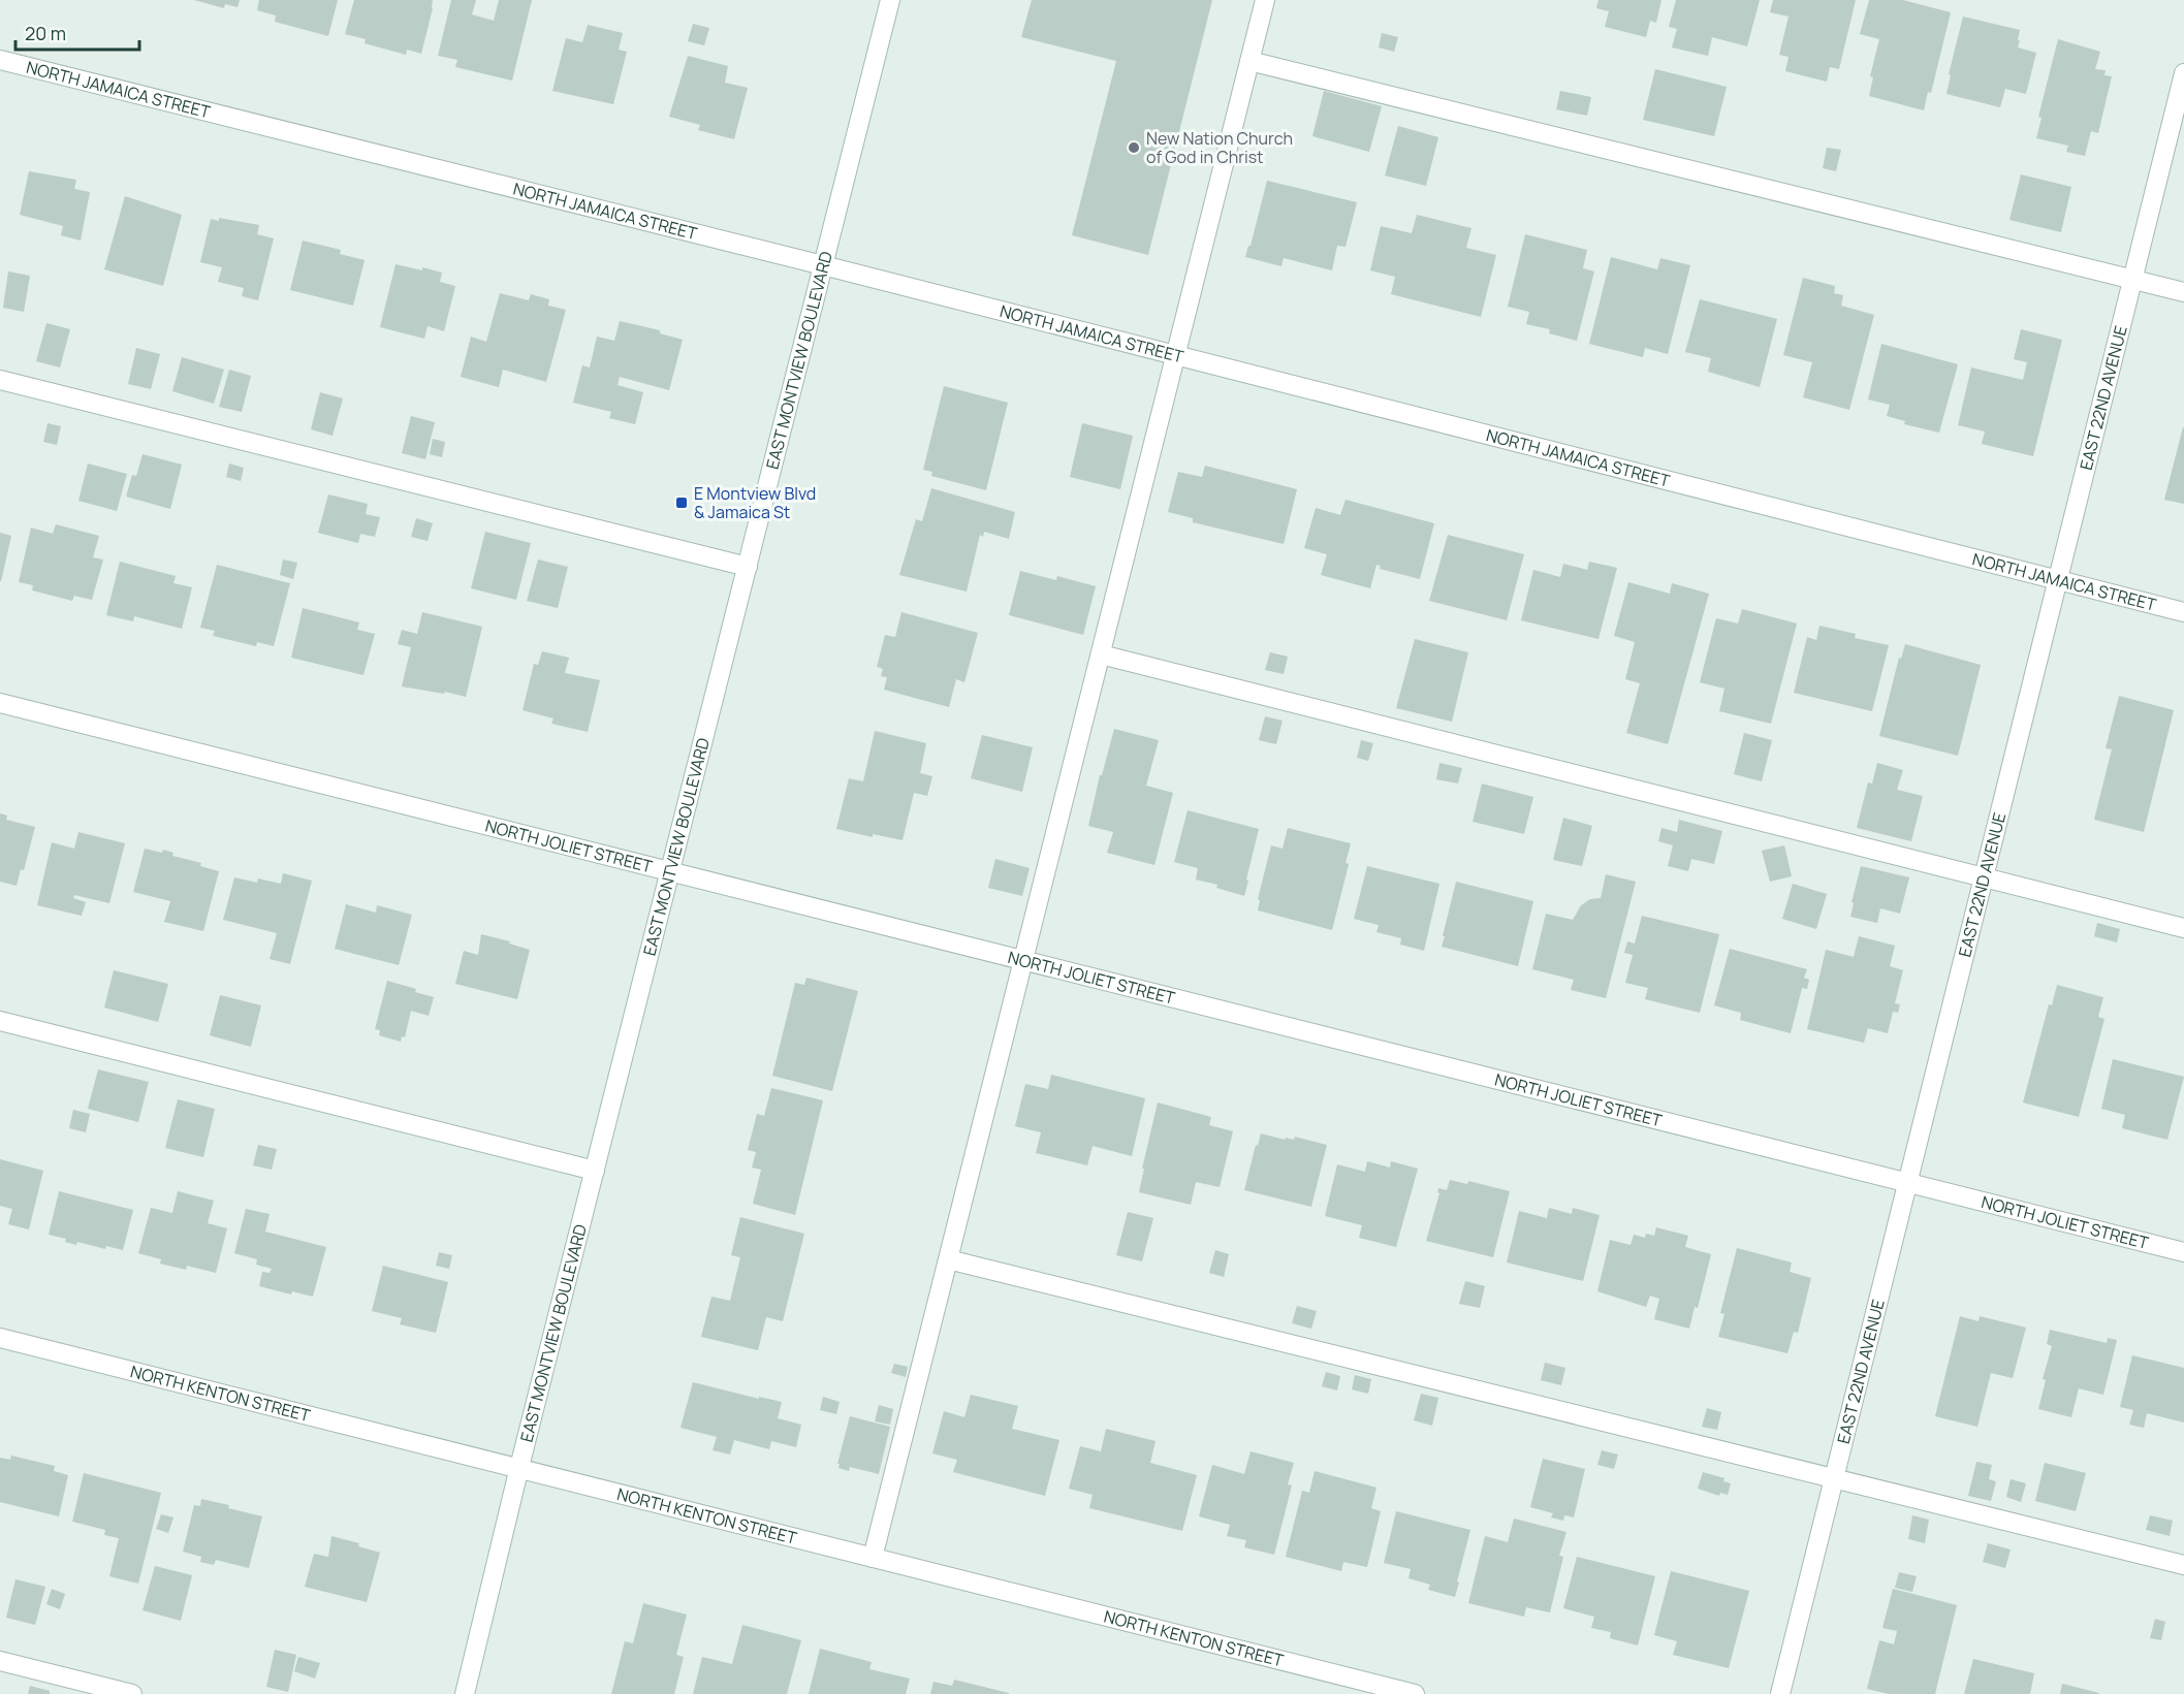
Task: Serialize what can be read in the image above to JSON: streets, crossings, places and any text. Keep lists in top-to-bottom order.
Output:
{
  "streets": {
    "street": [
      "NORTH JAMAICA STREET",
      "EAST MONTVIEW BOULEVARD",
      "EAST 22ND AVENUE",
      "NORTH JOLIET STREET",
      "NORTH KENTON STREET"
    ]
  },
  "crossings": [
    ["NORTH JAMAICA STREET", "EAST MONTVIEW BOULEVARD"],
    ["NORTH JAMAICA STREET", "EAST 22ND AVENUE"],
    ["EAST MONTVIEW BOULEVARD", "NORTH JOLIET STREET"],
    ["EAST MONTVIEW BOULEVARD", "NORTH KENTON STREET"],
    ["EAST 22ND AVENUE", "NORTH JOLIET STREET"]
  ],
  "places": {
    "other": ["New Nation Church of God in Christ"],
    "transit": ["E Montview Blvd & Jamaica St"]
  },
  "scale_bar": "20 m"
}
